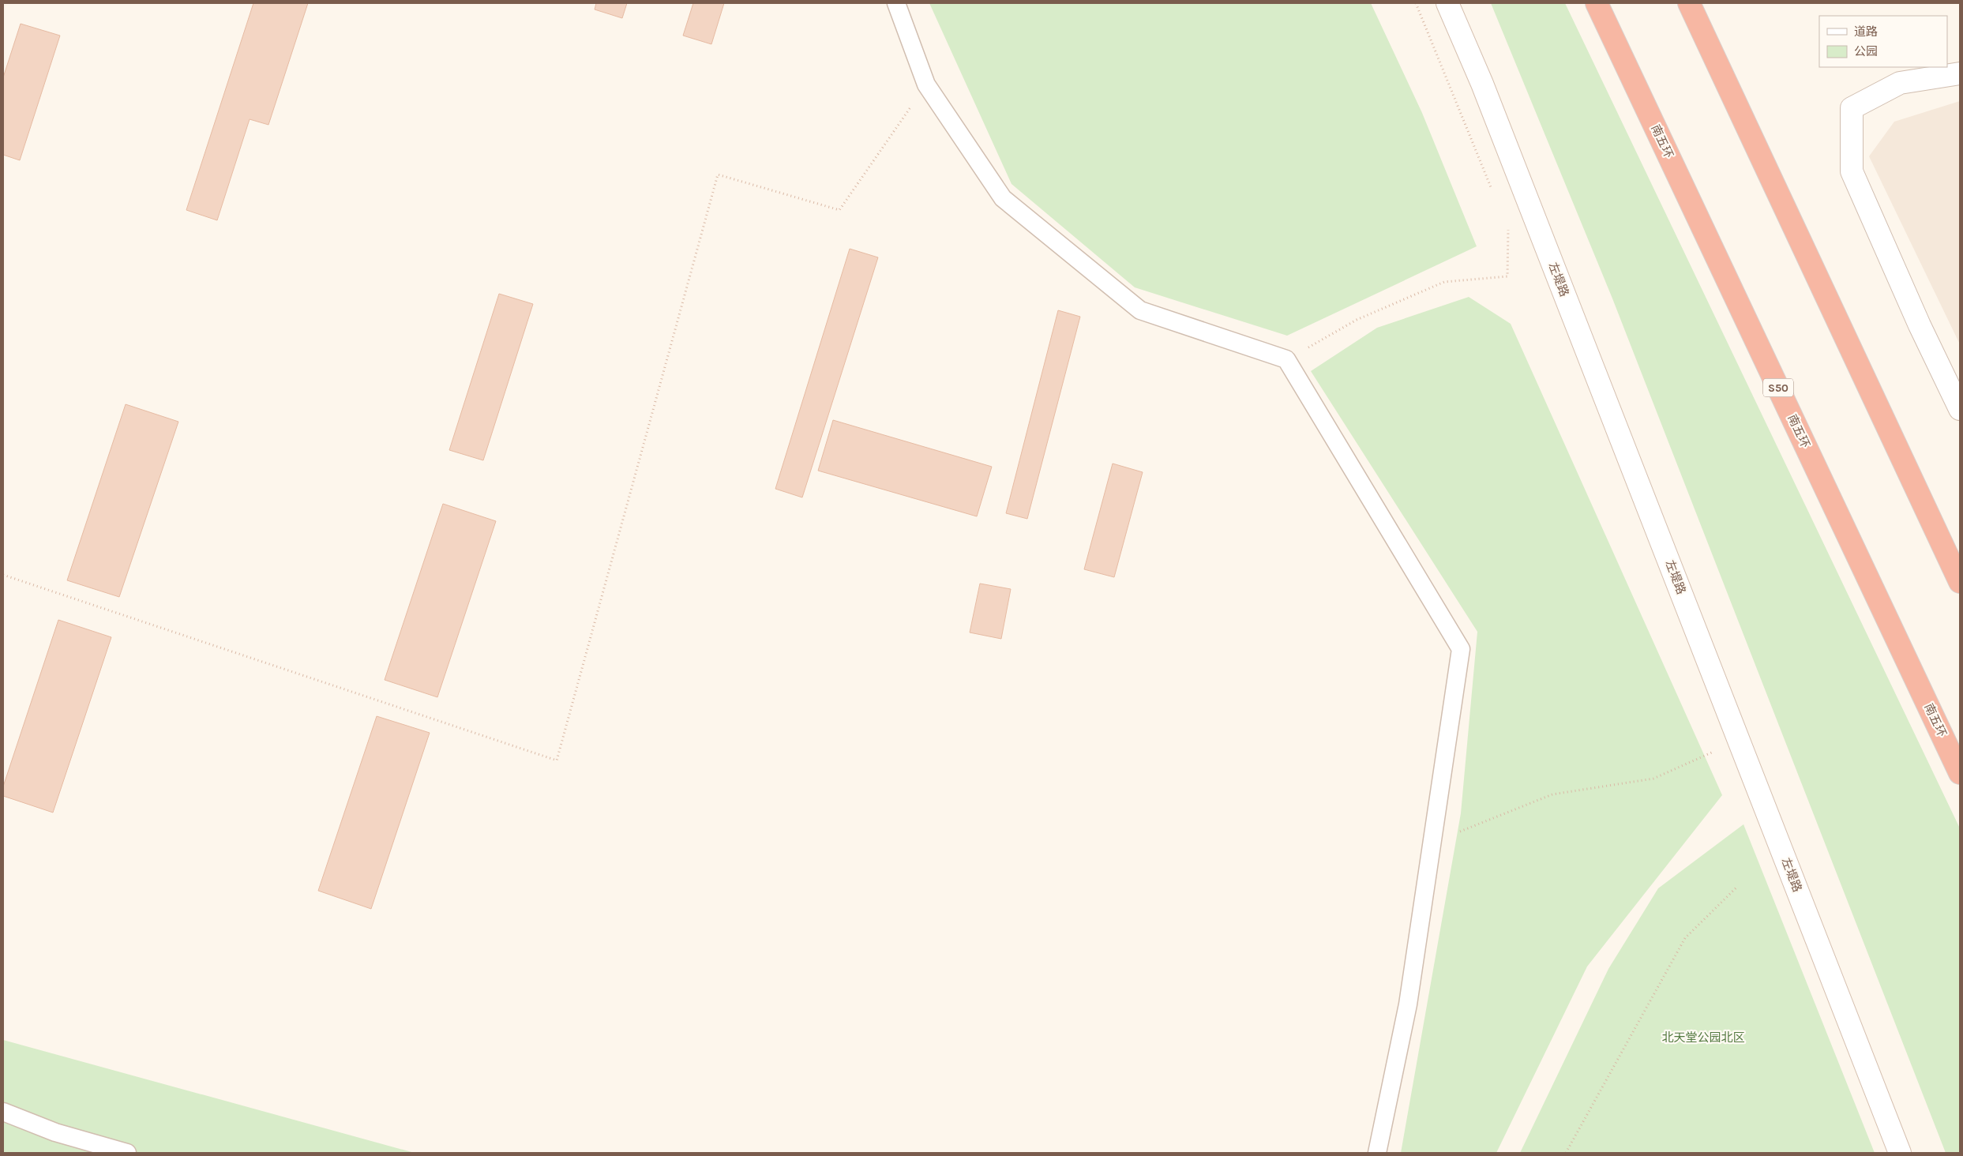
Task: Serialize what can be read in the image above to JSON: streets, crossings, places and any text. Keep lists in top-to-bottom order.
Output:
{
  "streets": {
    "highway": ["南五环", "S50"],
    "main road": ["左堤路"]
  },
  "parks": ["北天堂公园北区"],
  "legend": ["道路", "公园"]
}
